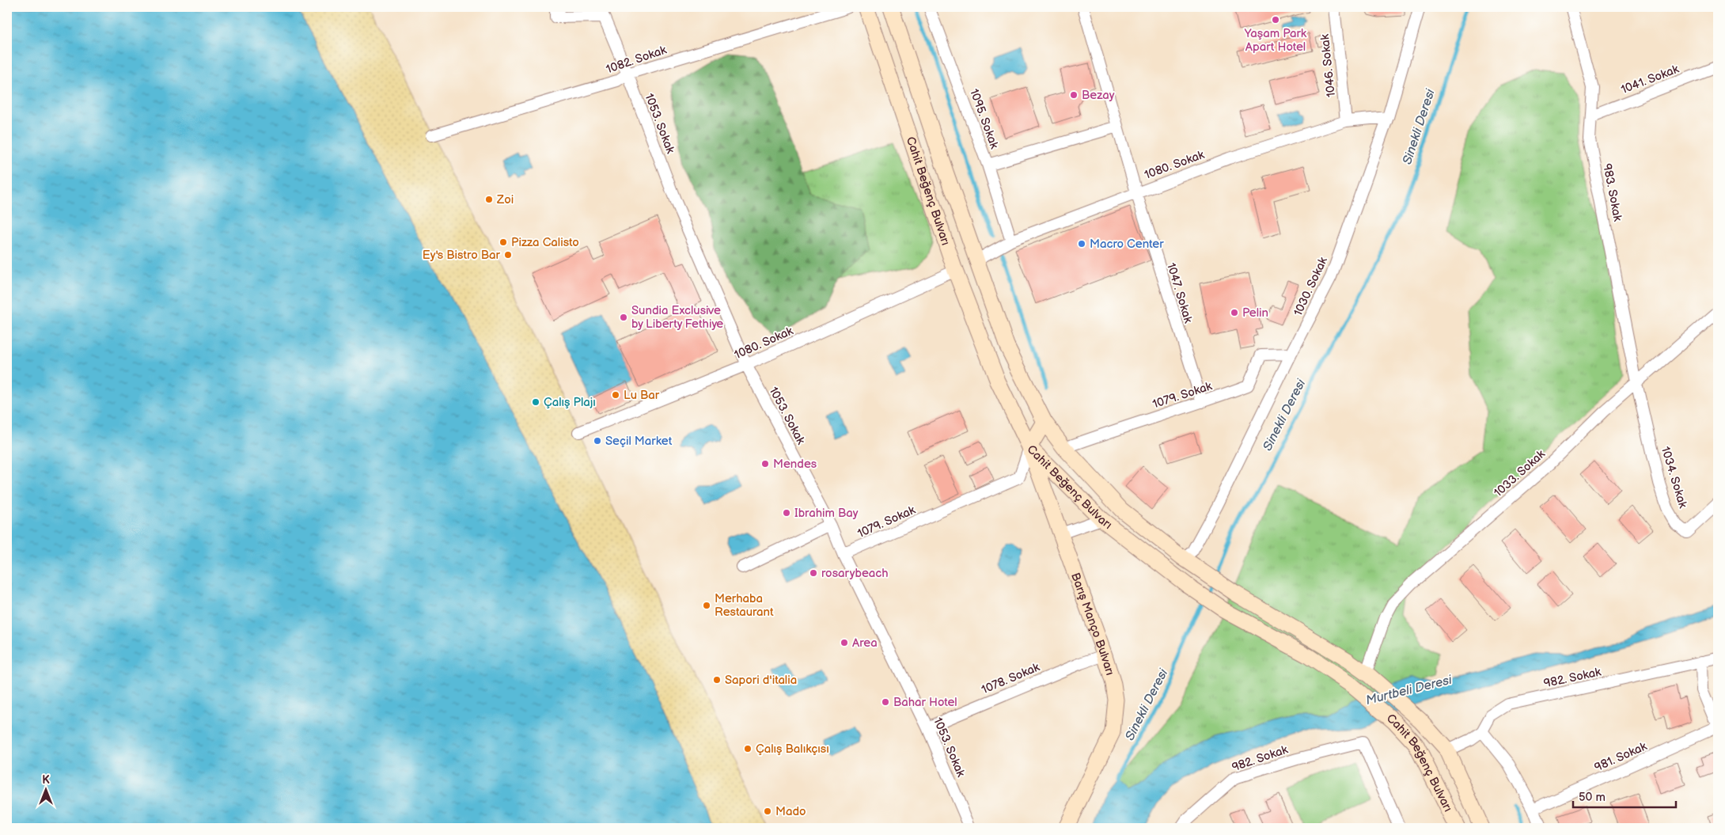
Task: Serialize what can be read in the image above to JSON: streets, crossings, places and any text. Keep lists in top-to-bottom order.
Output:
{
  "streets": {
    "main road": ["Cahit Beğenç Bulvarı", "Barış Manço Bulvarı"],
    "street": [
      "1082. Sokak",
      "1046. Sokak",
      "1041. Sokak",
      "1095. Sokak",
      "1053. Sokak",
      "1080. Sokak",
      "983. Sokak",
      "1030. Sokak",
      "1047. Sokak",
      "1079. Sokak",
      "1033. Sokak",
      "1034. Sokak",
      "982. Sokak",
      "1078. Sokak",
      "981. Sokak"
    ]
  },
  "crossings": [
    ["1082. Sokak", "1053. Sokak"],
    ["1046. Sokak", "1080. Sokak"],
    ["1041. Sokak", "983. Sokak"],
    ["1095. Sokak", "1080. Sokak"],
    ["1053. Sokak", "1080. Sokak"],
    ["1053. Sokak", "1079. Sokak"],
    ["1053. Sokak", "1078. Sokak"],
    ["1080. Sokak", "Cahit Beğenç Bulvarı"],
    ["1080. Sokak", "1030. Sokak"],
    ["1080. Sokak", "1047. Sokak"],
    ["Cahit Beğenç Bulvarı", "1030. Sokak"],
    ["Cahit Beğenç Bulvarı", "1079. Sokak"],
    ["Cahit Beğenç Bulvarı", "1033. Sokak"],
    ["Cahit Beğenç Bulvarı", "Barış Manço Bulvarı"],
    ["Cahit Beğenç Bulvarı", "982. Sokak"],
    ["983. Sokak", "1033. Sokak"],
    ["983. Sokak", "1034. Sokak"],
    ["1030. Sokak", "1079. Sokak"],
    ["1047. Sokak", "1079. Sokak"],
    ["1079. Sokak", "Barış Manço Bulvarı"],
    ["1033. Sokak", "1034. Sokak"],
    ["Barış Manço Bulvarı", "1078. Sokak"]
  ],
  "water": ["Sinekli Deresi", "Murtbeli Deresi"],
  "places": [
    "Yaşam Park Apart Hotel",
    "Bezay",
    "Zoi",
    "Pizza Calisto",
    "Macro Center",
    "Ey's Bistro Bar",
    "Pelin",
    "Sundia Exclusive by Liberty Fethiye",
    "Lu Bar",
    "Çalış Plajı",
    "Seçil Market",
    "Mendes",
    "Ibrahim Bay",
    "rosarybeach",
    "Merhaba Restaurant",
    "Area",
    "Sapori d'italia",
    "Bahar Hotel",
    "Çalış Balıkçısı",
    "Mado"
  ],
  "scale_bar": "50 m",
  "north": "top"
}
